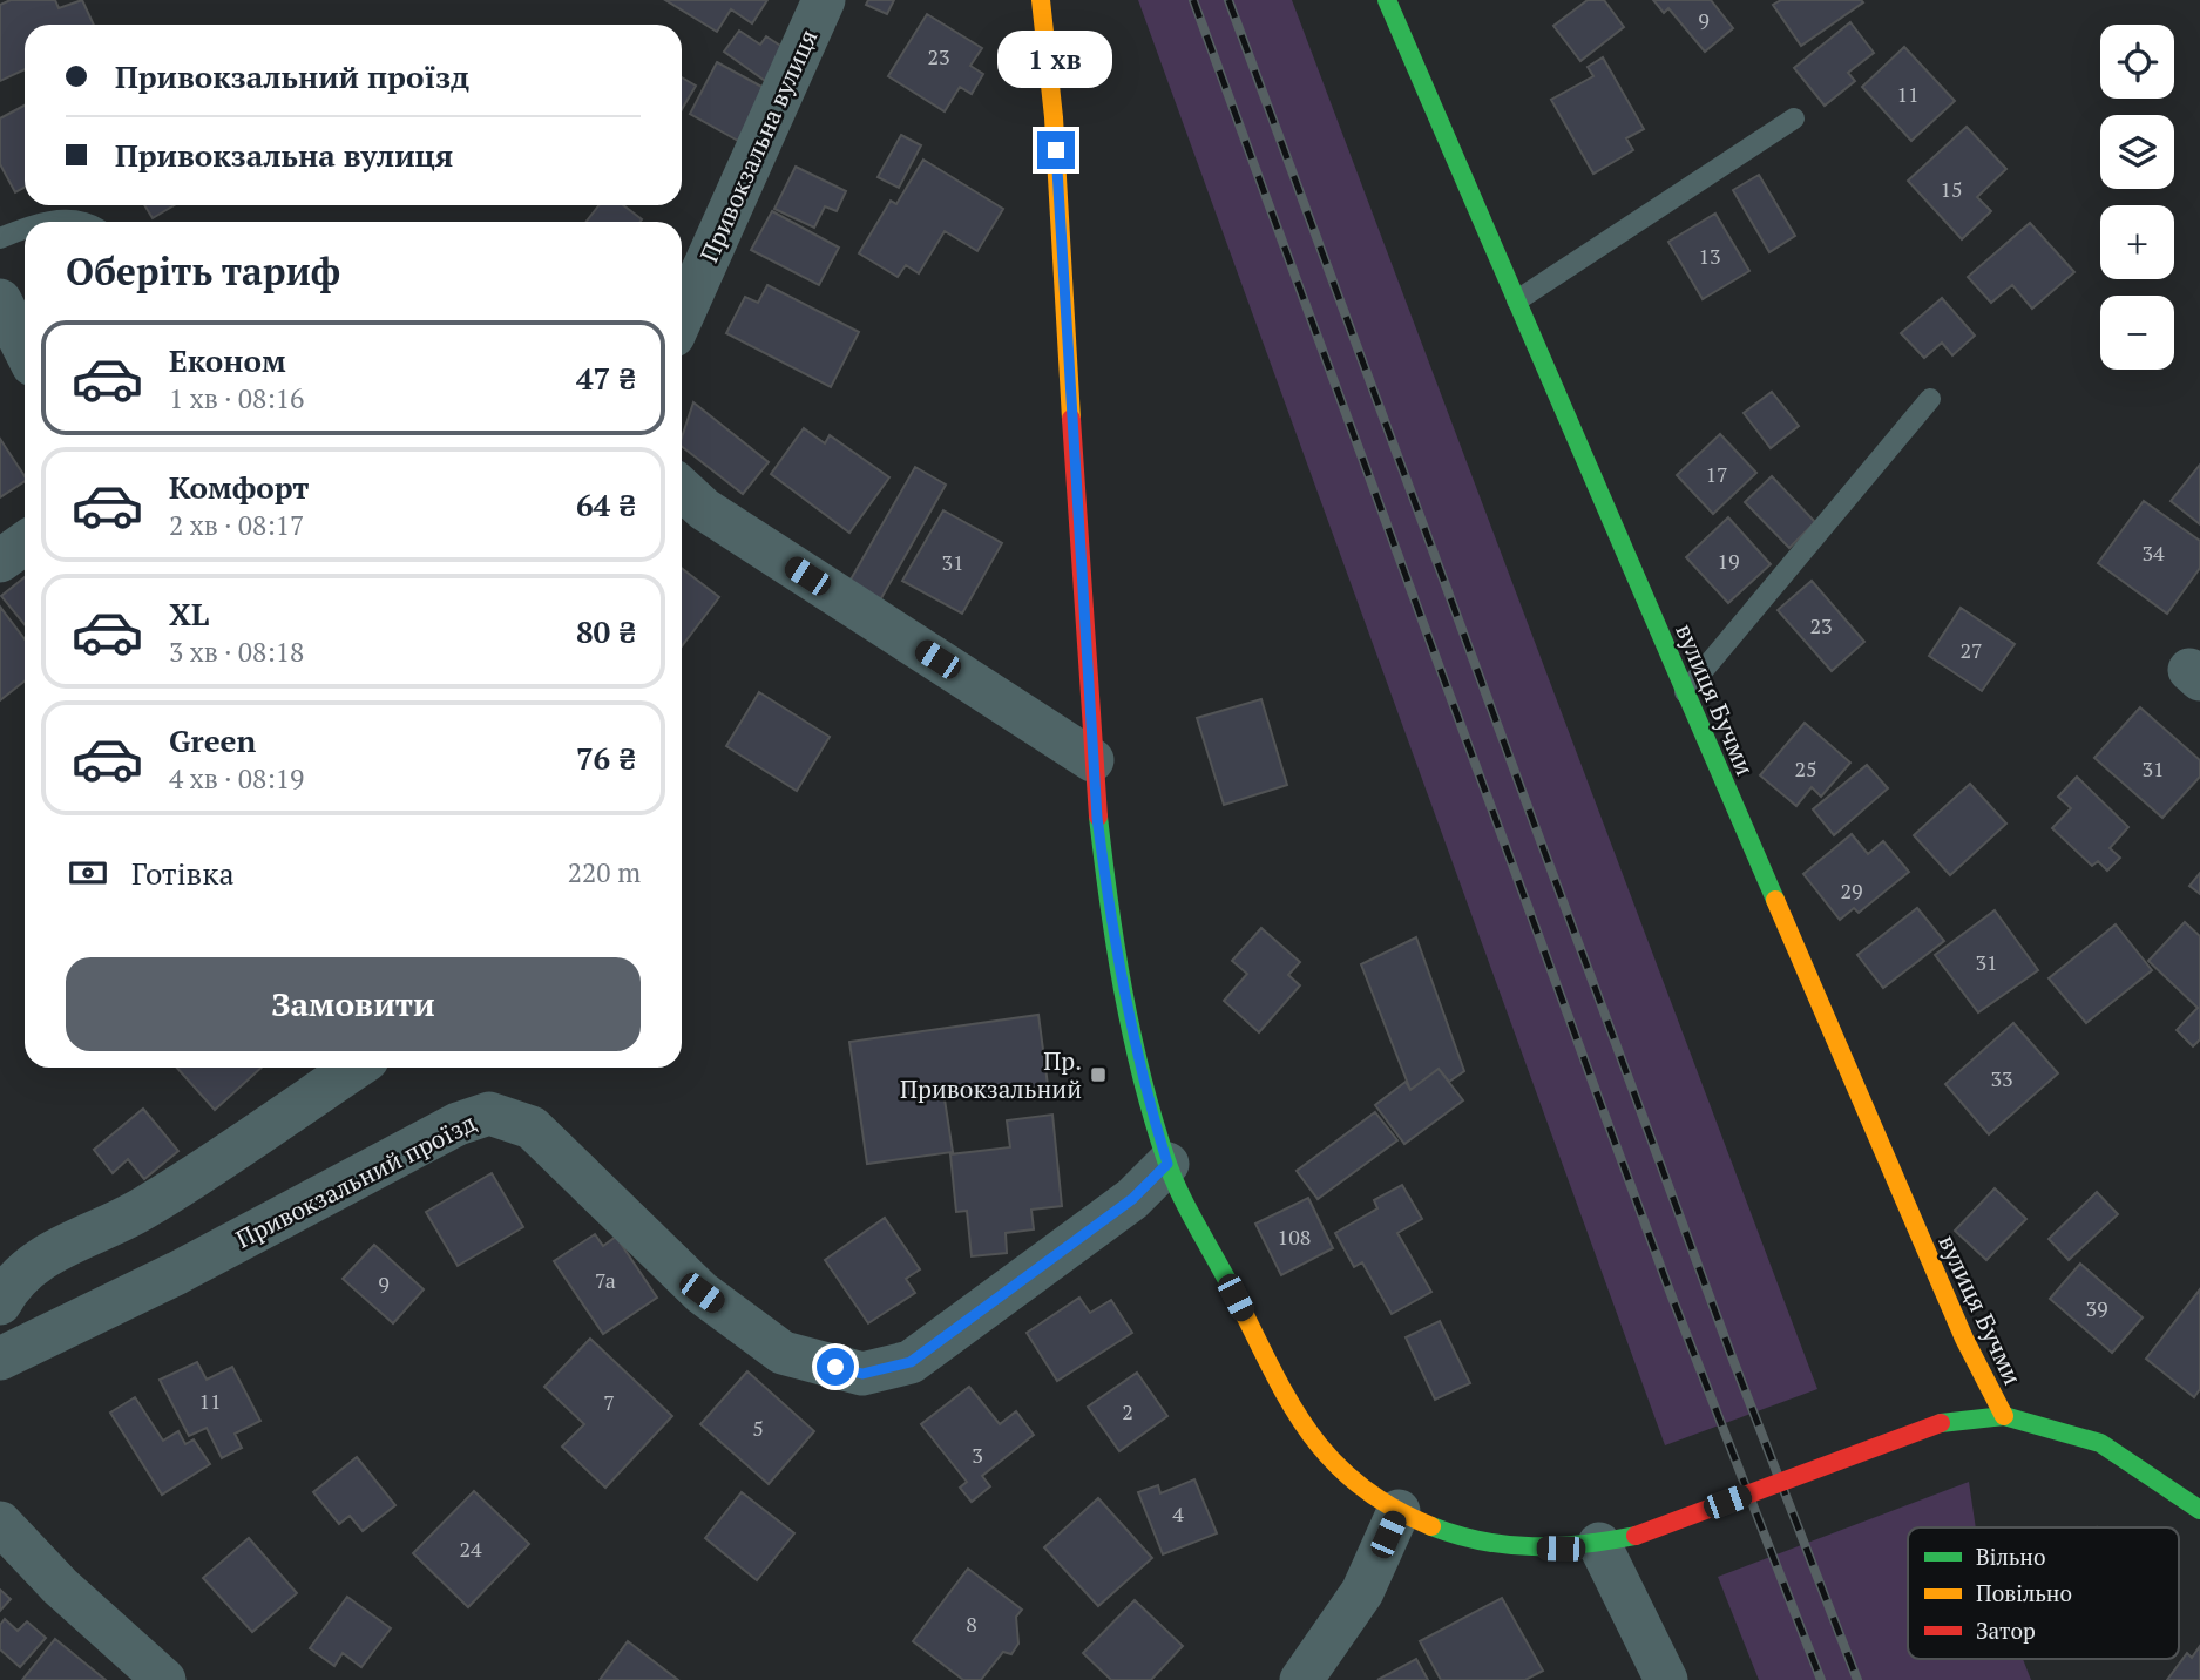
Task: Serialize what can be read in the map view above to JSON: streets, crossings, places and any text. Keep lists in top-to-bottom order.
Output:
{
  "streets": {
    "street": ["Привокзальна вулиця", "вулиця Бучми", "Привокзальний проїзд"]
  },
  "places": {
    "transit": ["Пр. Привокзальний"]
  },
  "house_numbers": [
    "9",
    "23",
    "11",
    "15",
    "13",
    "17",
    "34",
    "19",
    "31",
    "23",
    "27",
    "25",
    "31",
    "29",
    "31",
    "33",
    "108",
    "7а",
    "9",
    "39",
    "11",
    "7",
    "2",
    "5",
    "3",
    "4",
    "24",
    "8"
  ],
  "legend": ["Вільно", "Повільно", "Затор"],
  "page": {
    "map_buttons": ["+", "−"],
    "banner": ["Привокзальний проїзд", "Привокзальна вулиця"],
    "bubble": "1 хв",
    "heading": "Оберіть тариф",
    "list": [
      {
        "name": "Економ",
        "note": "1 хв · 08:16",
        "value": "47 ₴"
      },
      {
        "name": "Комфорт",
        "note": "2 хв · 08:17",
        "value": "64 ₴"
      },
      {
        "name": "XL",
        "note": "3 хв · 08:18",
        "value": "80 ₴"
      },
      {
        "name": "Green",
        "note": "4 хв · 08:19",
        "value": "76 ₴"
      }
    ],
    "pay": ["Готівка", "220 m"],
    "buttons": "Замовити"
  }
}
